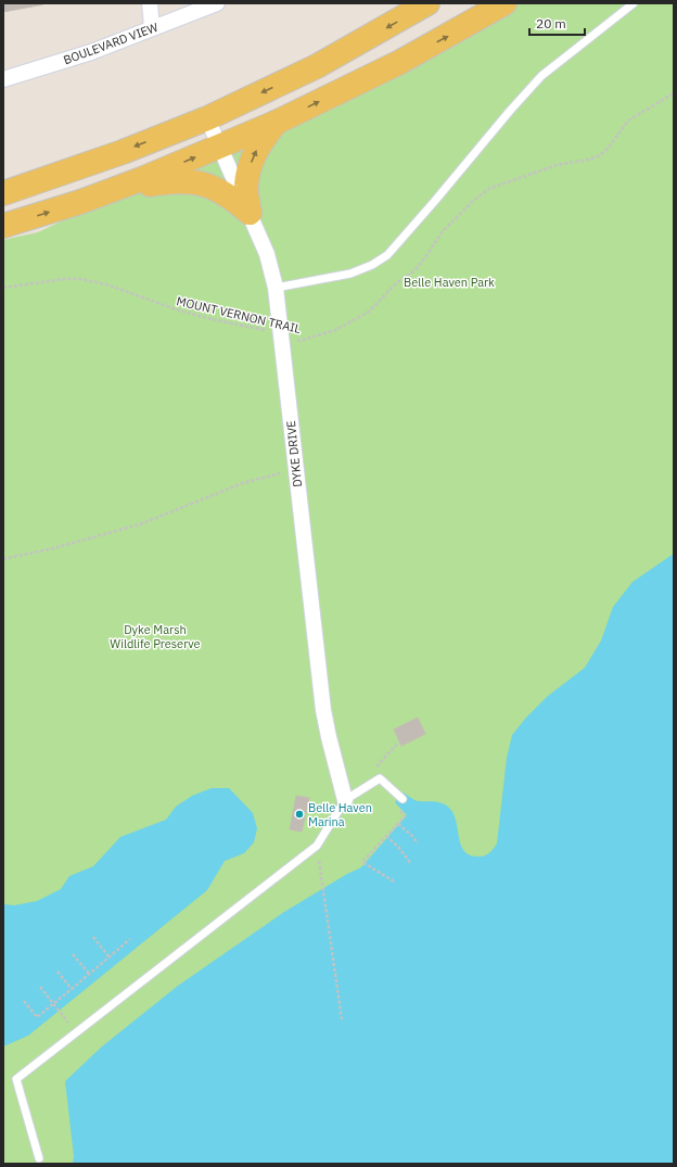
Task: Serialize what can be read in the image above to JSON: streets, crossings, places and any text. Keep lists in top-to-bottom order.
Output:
{
  "streets": {
    "street": ["BOULEVARD VIEW", "DYKE DRIVE"],
    "path": ["MOUNT VERNON TRAIL"]
  },
  "crossings": [
    ["MOUNT VERNON TRAIL", "DYKE DRIVE"]
  ],
  "parks": ["Belle Haven Park", "Dyke Marsh Wildlife Preserve"],
  "places": ["Belle Haven Marina"],
  "scale_bar": "20 m"
}
